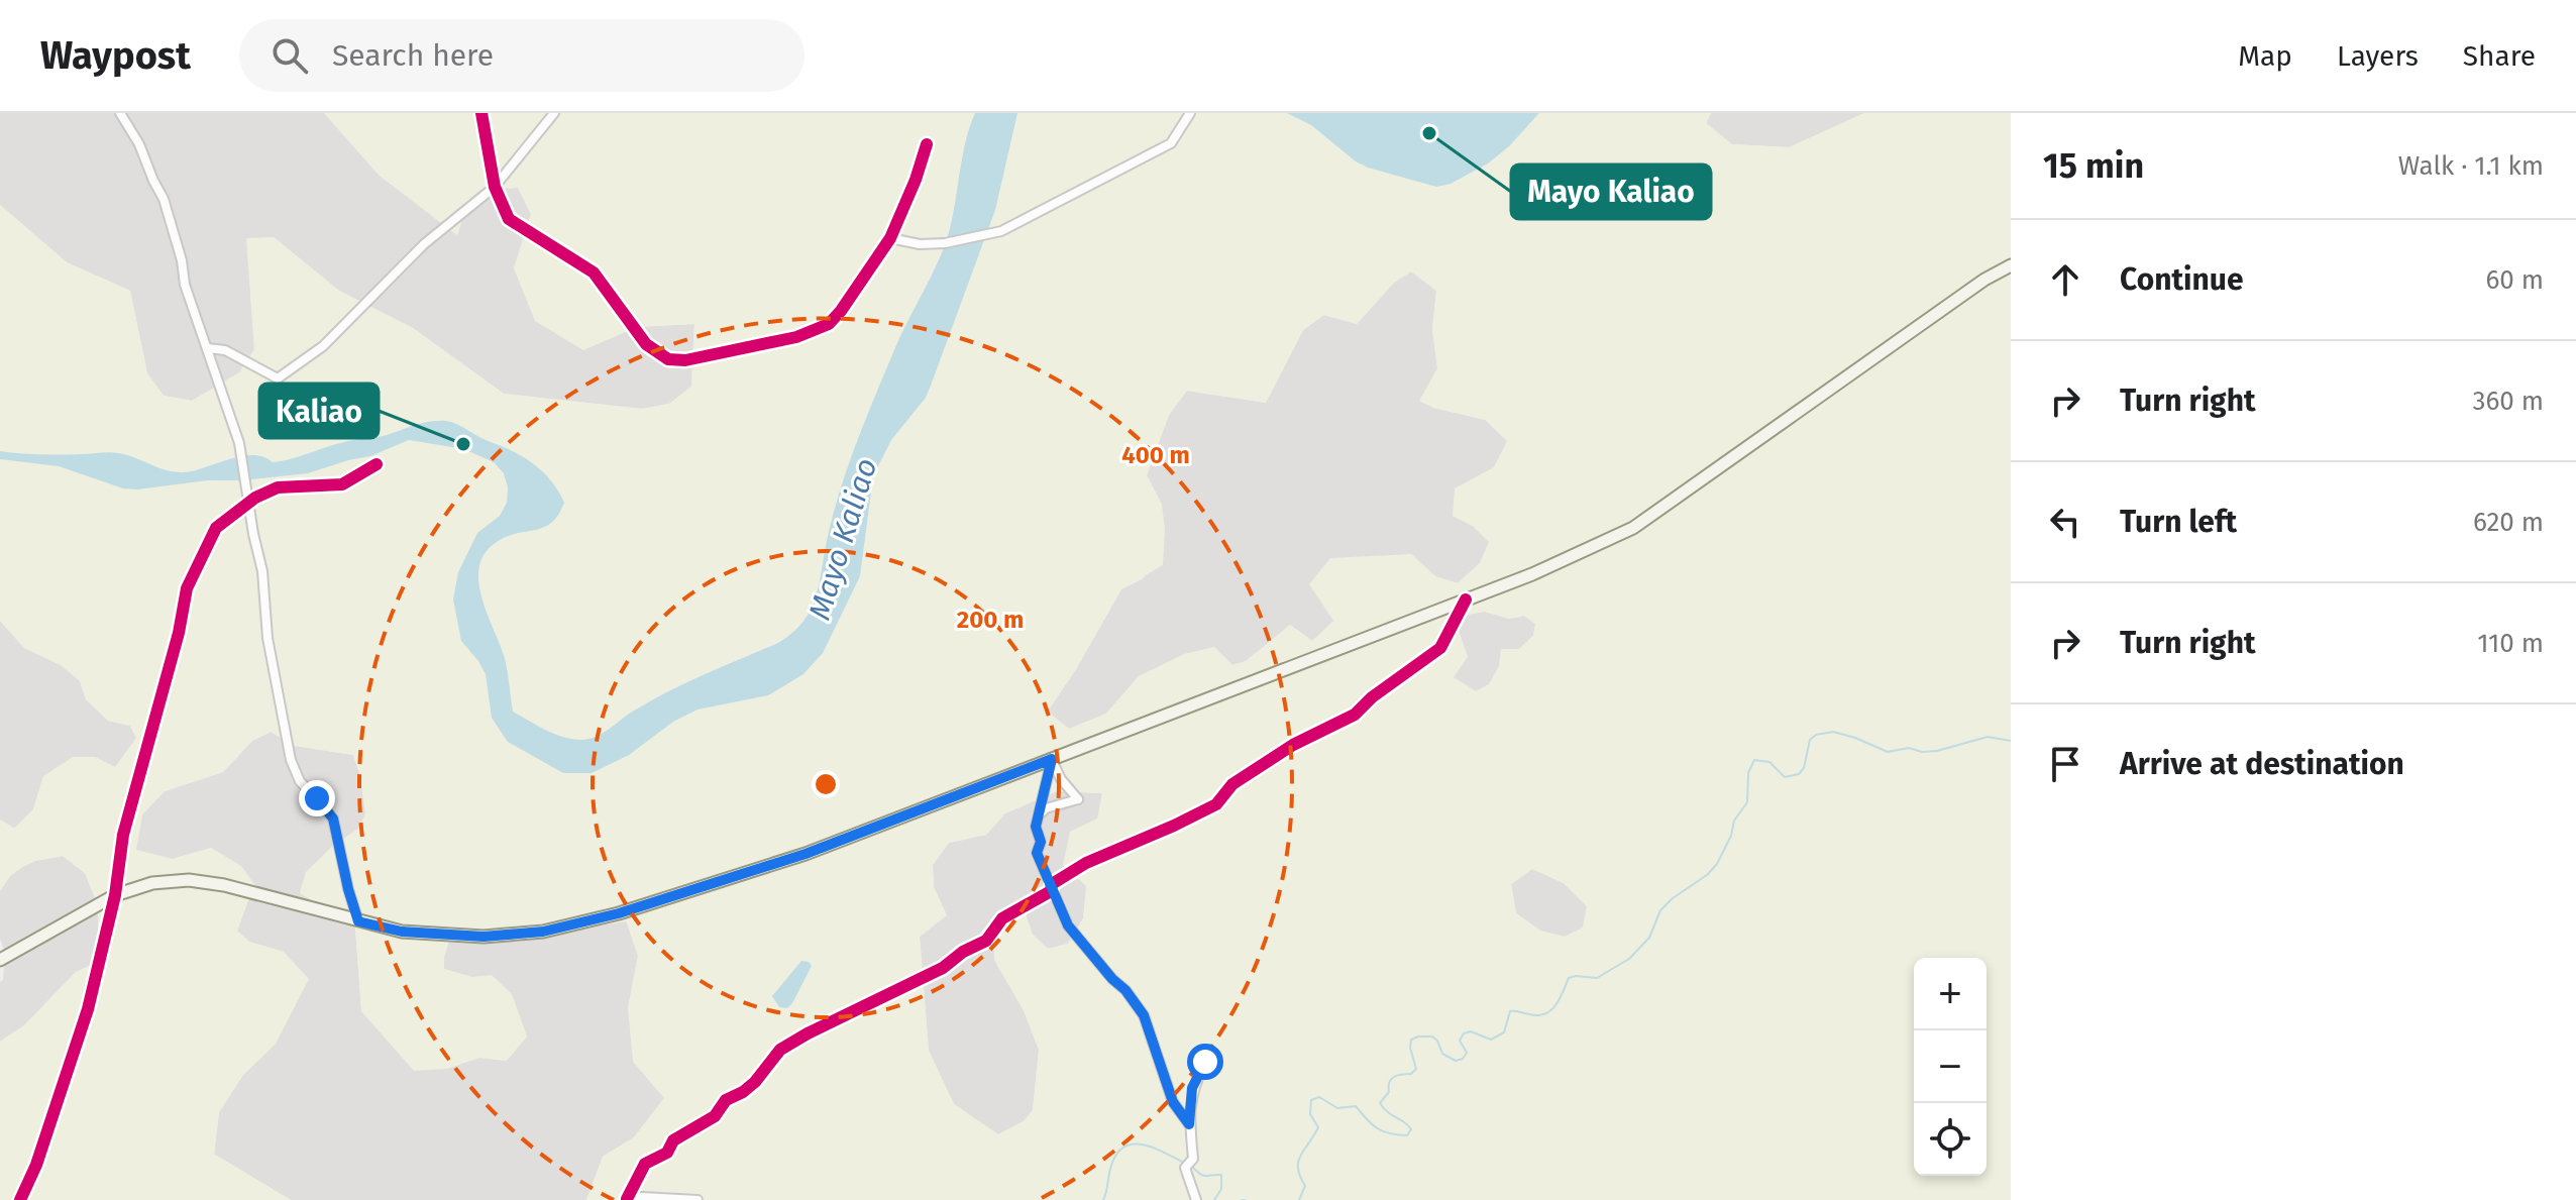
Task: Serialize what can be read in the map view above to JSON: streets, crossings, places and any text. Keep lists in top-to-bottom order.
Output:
{
  "water": ["Mayo Kaliao"],
  "places": ["Mayo Kaliao", "Kaliao"],
  "page": {
    "header": "Waypost",
    "search": "Search here",
    "nav": ["Map", "Layers", "Share"],
    "heading": ["15 min", "Walk · 1.1 km"],
    "list": [
      ["Continue", "60 m"],
      ["Turn right", "360 m"],
      ["Turn left", "620 m"],
      ["Turn right", "110 m"],
      "Arrive at destination"
    ],
    "map_buttons": ["+", "−"]
  },
  "rings": ["400 m", "200 m"]
}
